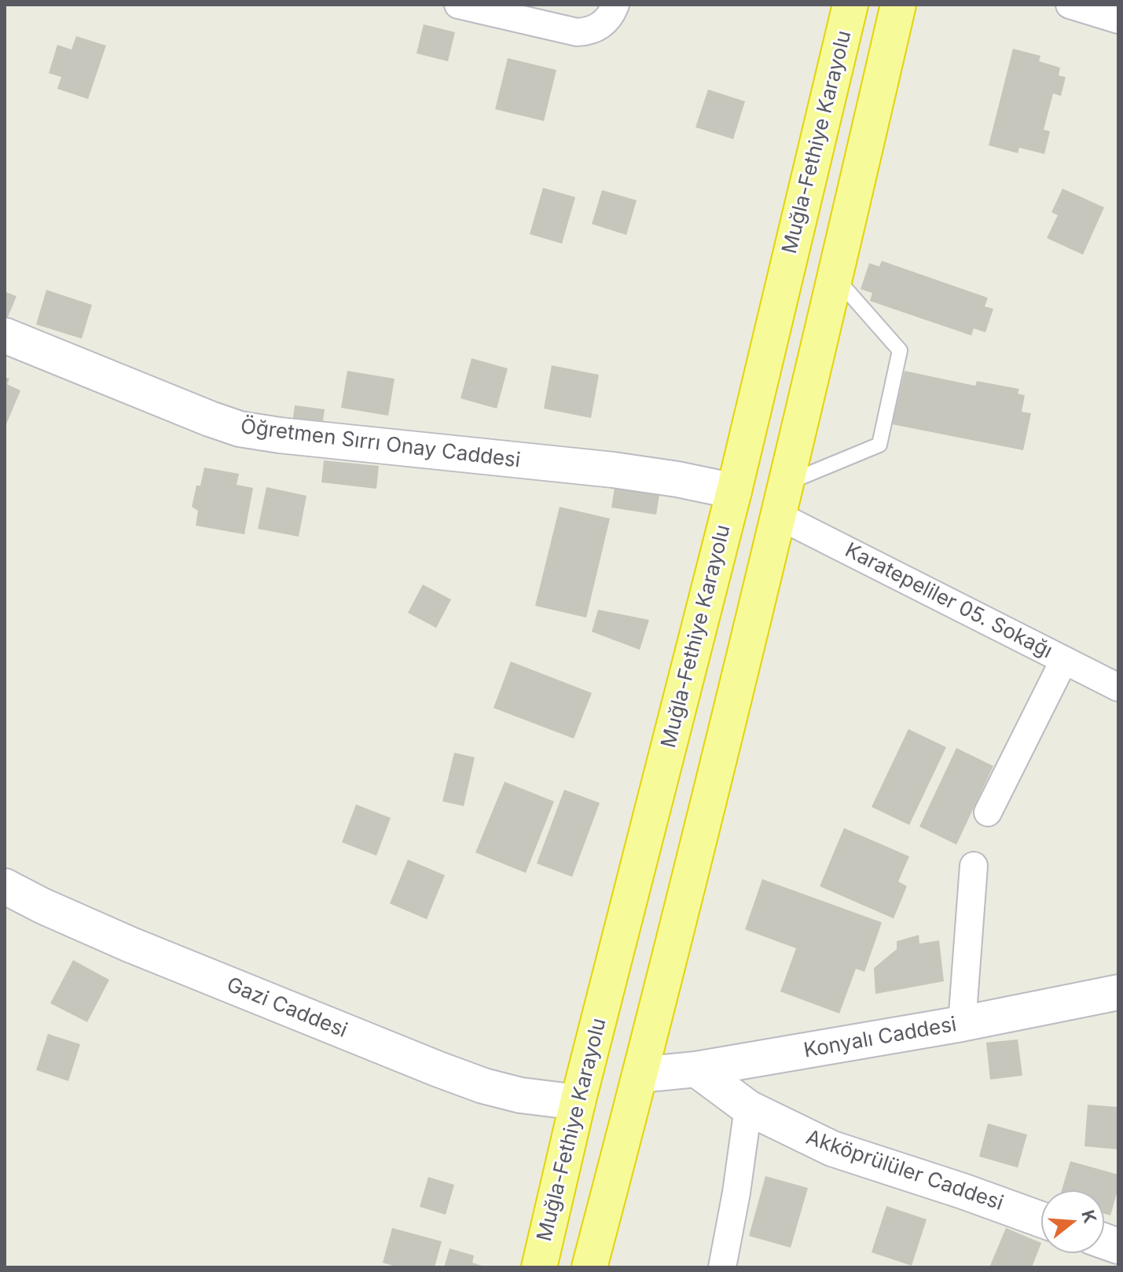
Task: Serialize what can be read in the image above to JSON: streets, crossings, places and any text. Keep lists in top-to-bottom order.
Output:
{
  "streets": {
    "highway": ["Muğla-Fethiye Karayolu"],
    "street": [
      "Öğretmen Sırrı Onay Caddesi",
      "Karatepeliler 05. Sokağı",
      "Gazi Caddesi",
      "Konyalı Caddesi",
      "Akköprülüler Caddesi"
    ]
  },
  "crossings": [
    ["Muğla-Fethiye Karayolu", "Öğretmen Sırrı Onay Caddesi"],
    ["Muğla-Fethiye Karayolu", "Gazi Caddesi"],
    ["Konyalı Caddesi", "Akköprülüler Caddesi"]
  ],
  "north": "right"
}
